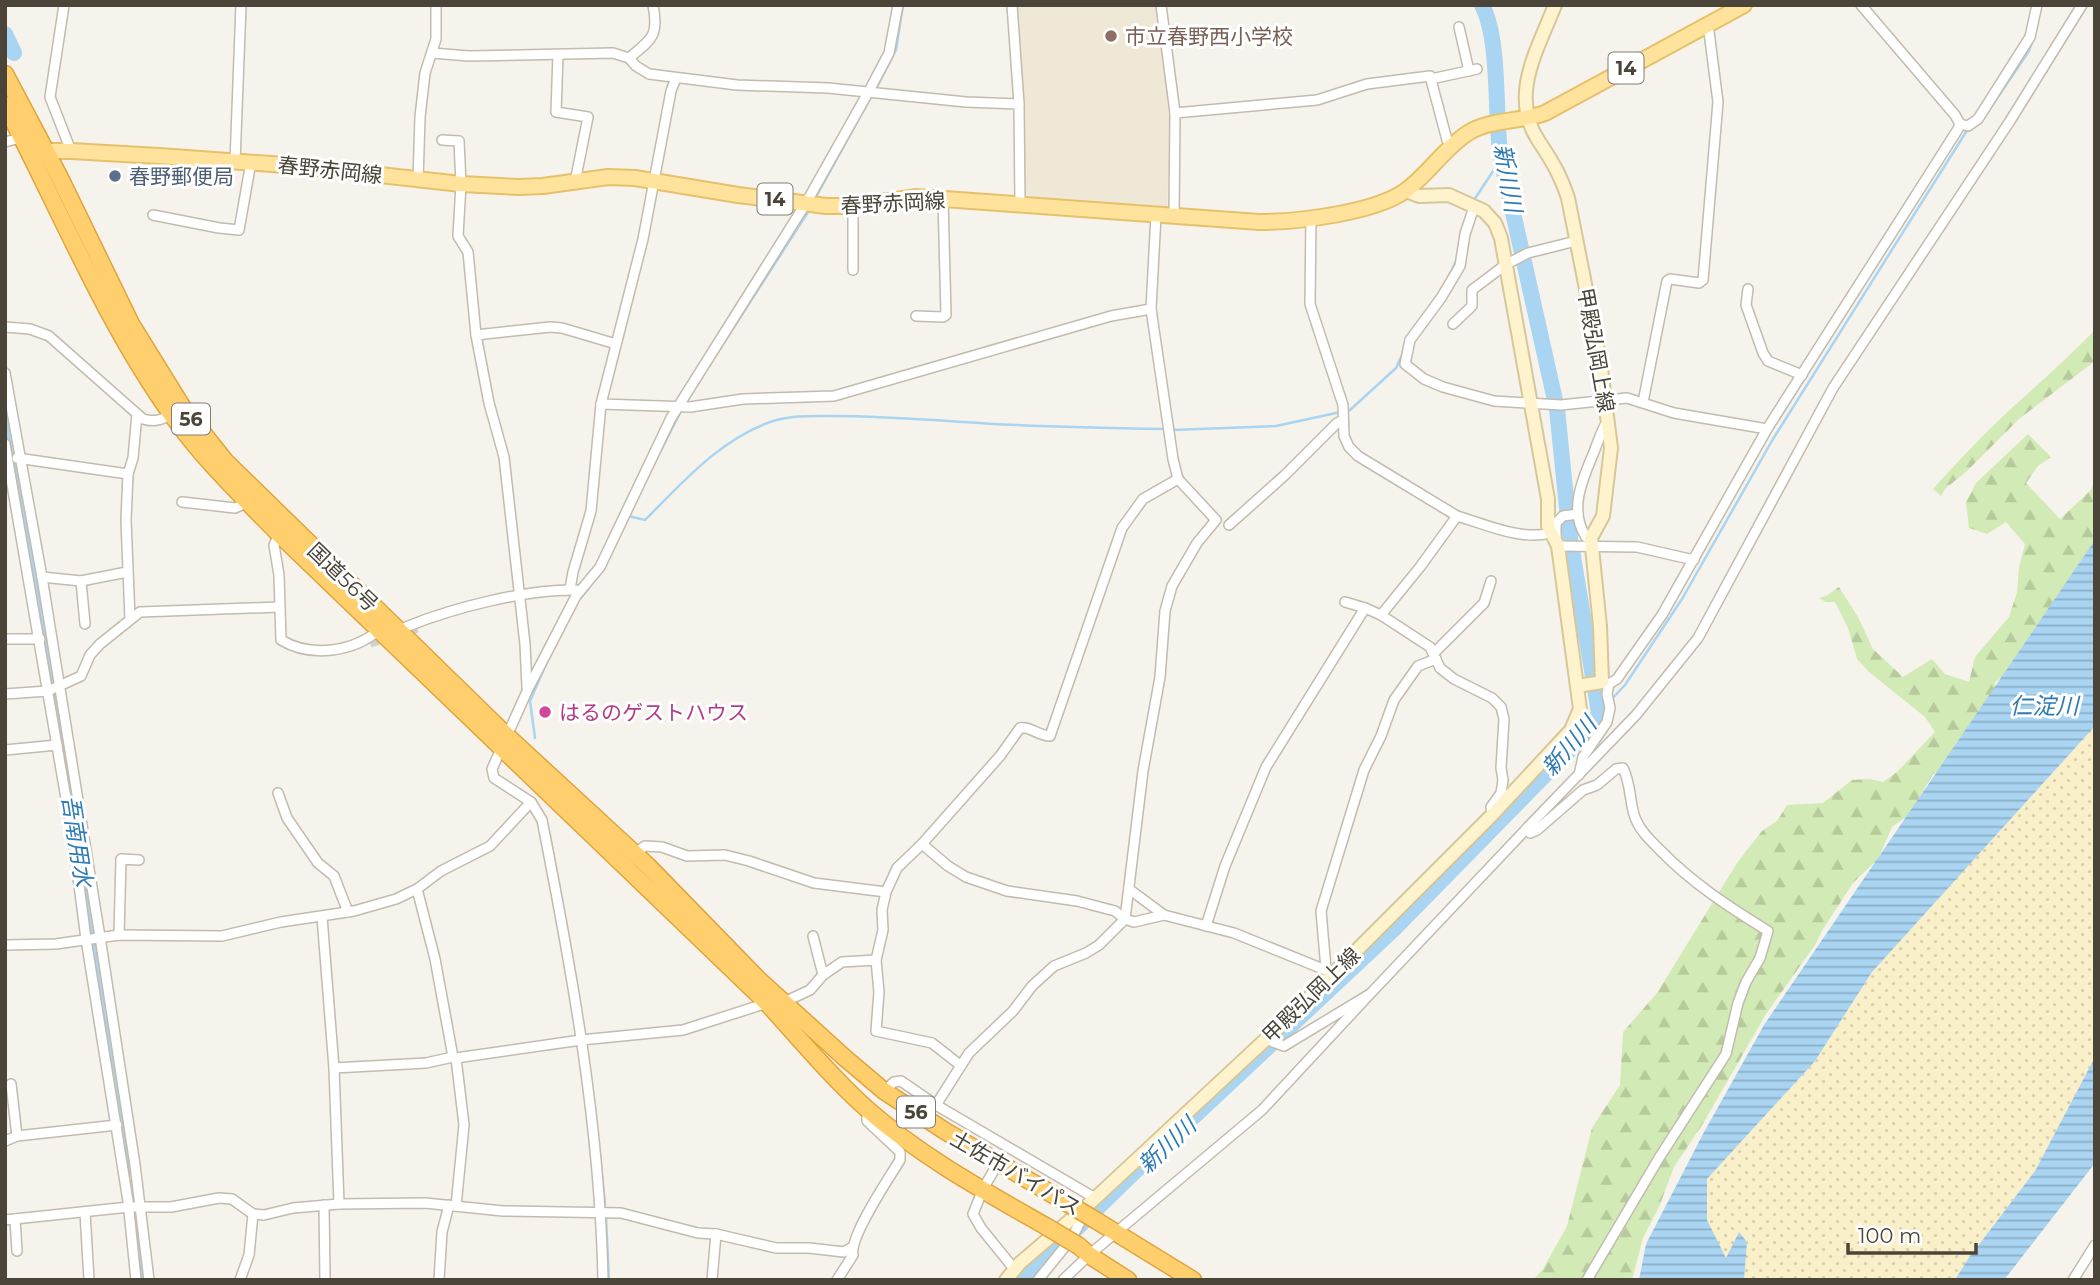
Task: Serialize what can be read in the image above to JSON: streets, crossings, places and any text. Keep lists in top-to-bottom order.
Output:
{
  "streets": {
    "highway": ["56", "国道56号", "土佐市バイパス"],
    "main road": ["14", "春野赤岡線", "甲殿弘岡上線"]
  },
  "crossings": [
    ["春野赤岡線", "甲殿弘岡上線"],
    ["春野赤岡線", "国道56号"],
    ["国道56号", "土佐市バイパス"]
  ],
  "water": ["新川川", "仁淀川", "吾南用水"],
  "places": ["市立春野西小学校", "春野郵便局", "はるのゲストハウス"],
  "scale_bar": "100 m"
}
